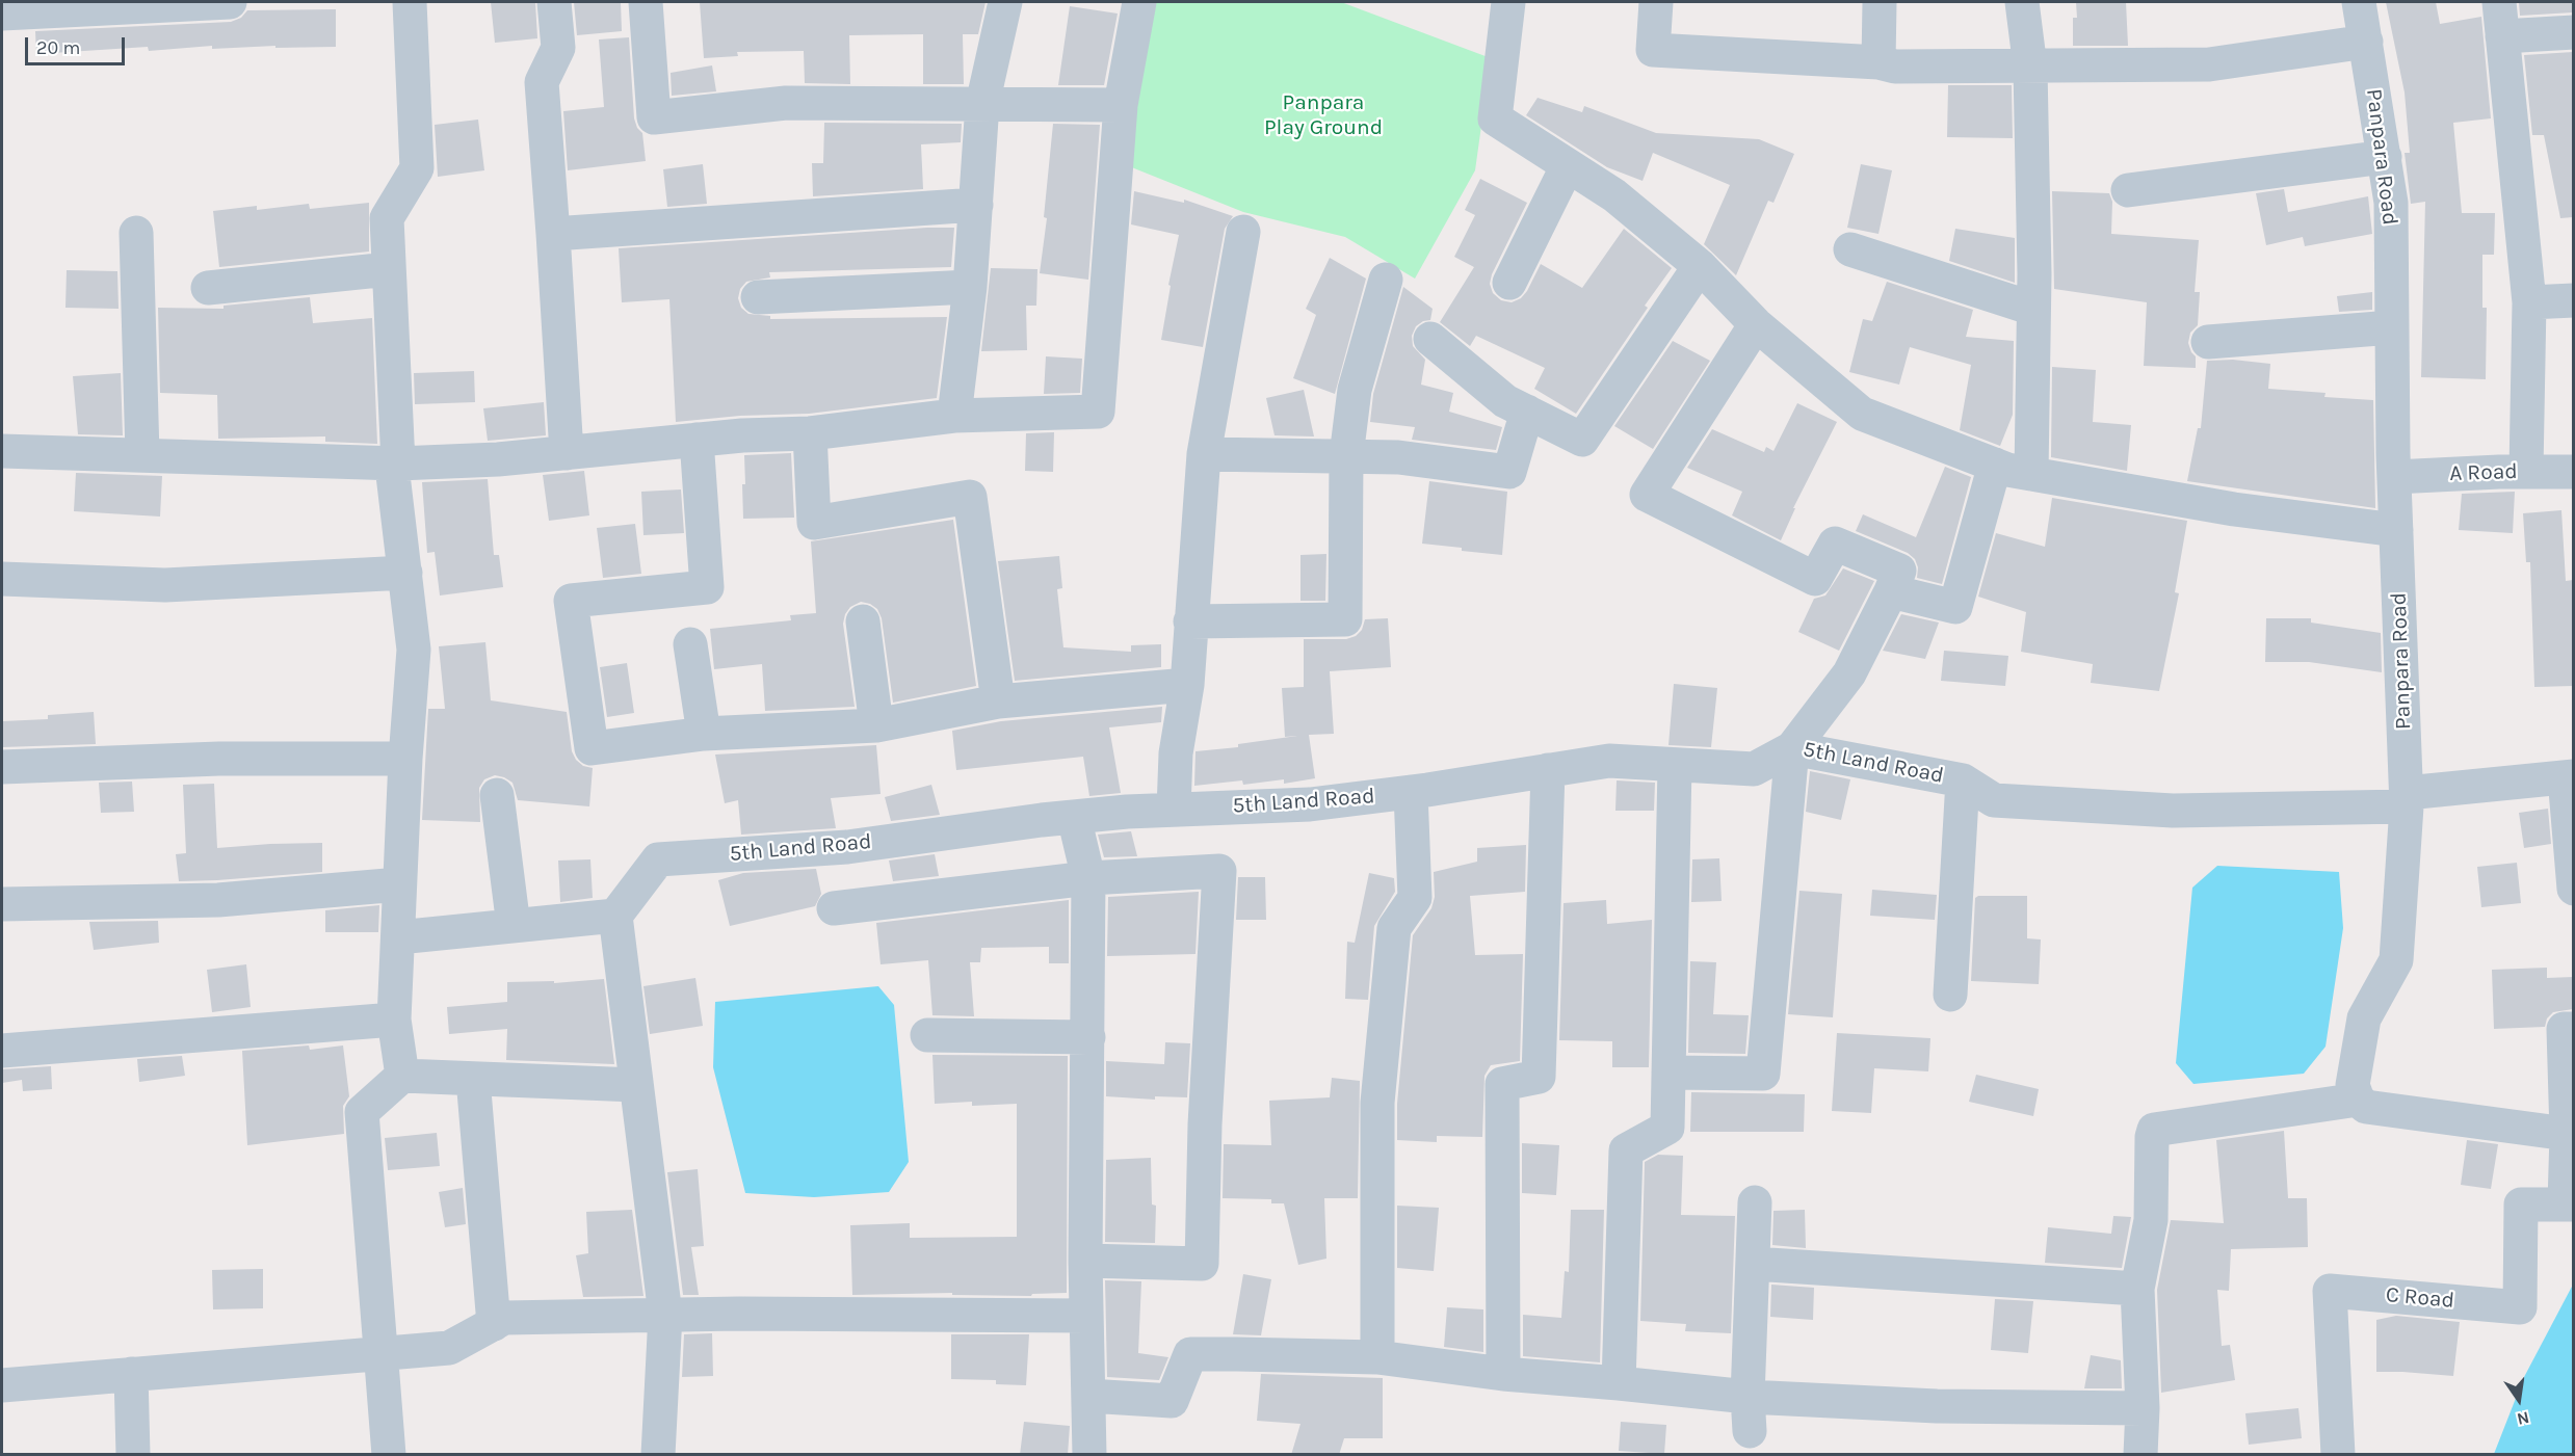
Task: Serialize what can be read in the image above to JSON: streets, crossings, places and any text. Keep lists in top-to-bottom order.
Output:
{
  "streets": {
    "street": [
      "Panpara Road",
      "A Road",
      "5th Land Road",
      "C Road"
    ]
  },
  "crossings": [
    ["Panpara Road", "A Road"],
    ["Panpara Road", "5th Land Road"]
  ],
  "parks": ["Panpara Play Ground"],
  "scale_bar": "20 m",
  "north": "bottom"
}
